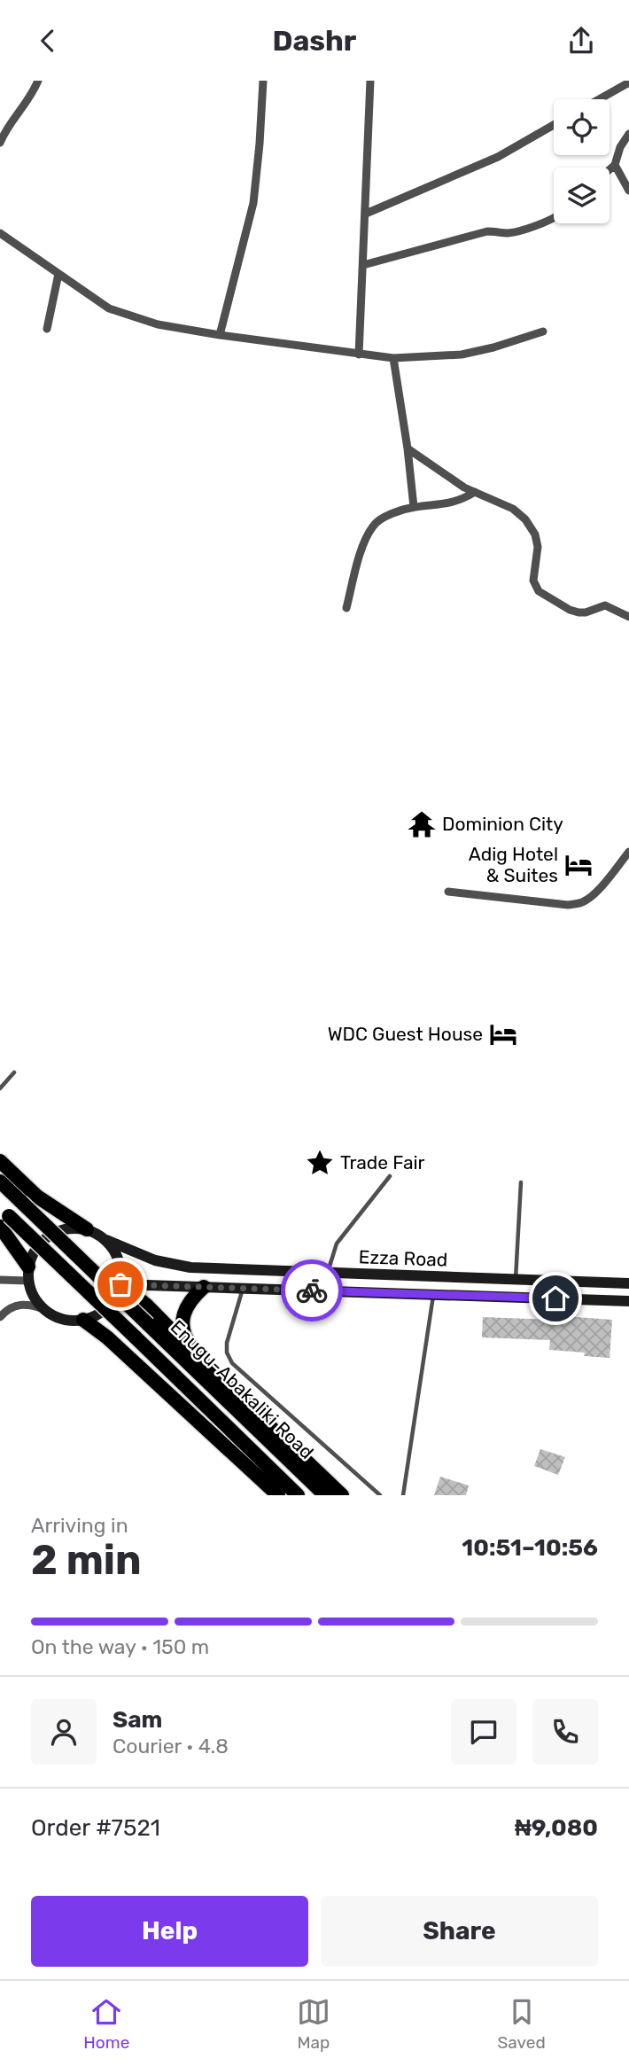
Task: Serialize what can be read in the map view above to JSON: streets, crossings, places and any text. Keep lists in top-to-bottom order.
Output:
{
  "streets": {
    "highway": ["Enugu-Abakaliki Road"],
    "main road": ["Ezza Road"]
  },
  "places": {
    "temple": ["Dominion City"],
    "hotel": ["Adig Hotel & Suites", "WDC Guest House"],
    "place": ["Trade Fair"]
  },
  "page": {
    "header": "Dashr",
    "heading": ["2 min", "Arriving in", "10:51–10:56"],
    "panel": [
      "Sam",
      "Courier · 4.8",
      "Order #7521",
      "₦9,080"
    ],
    "bar": "On the way · 150 m",
    "buttons": ["Help", "Share"],
    "tabs": ["Home", "Map", "Saved"]
  }
}
